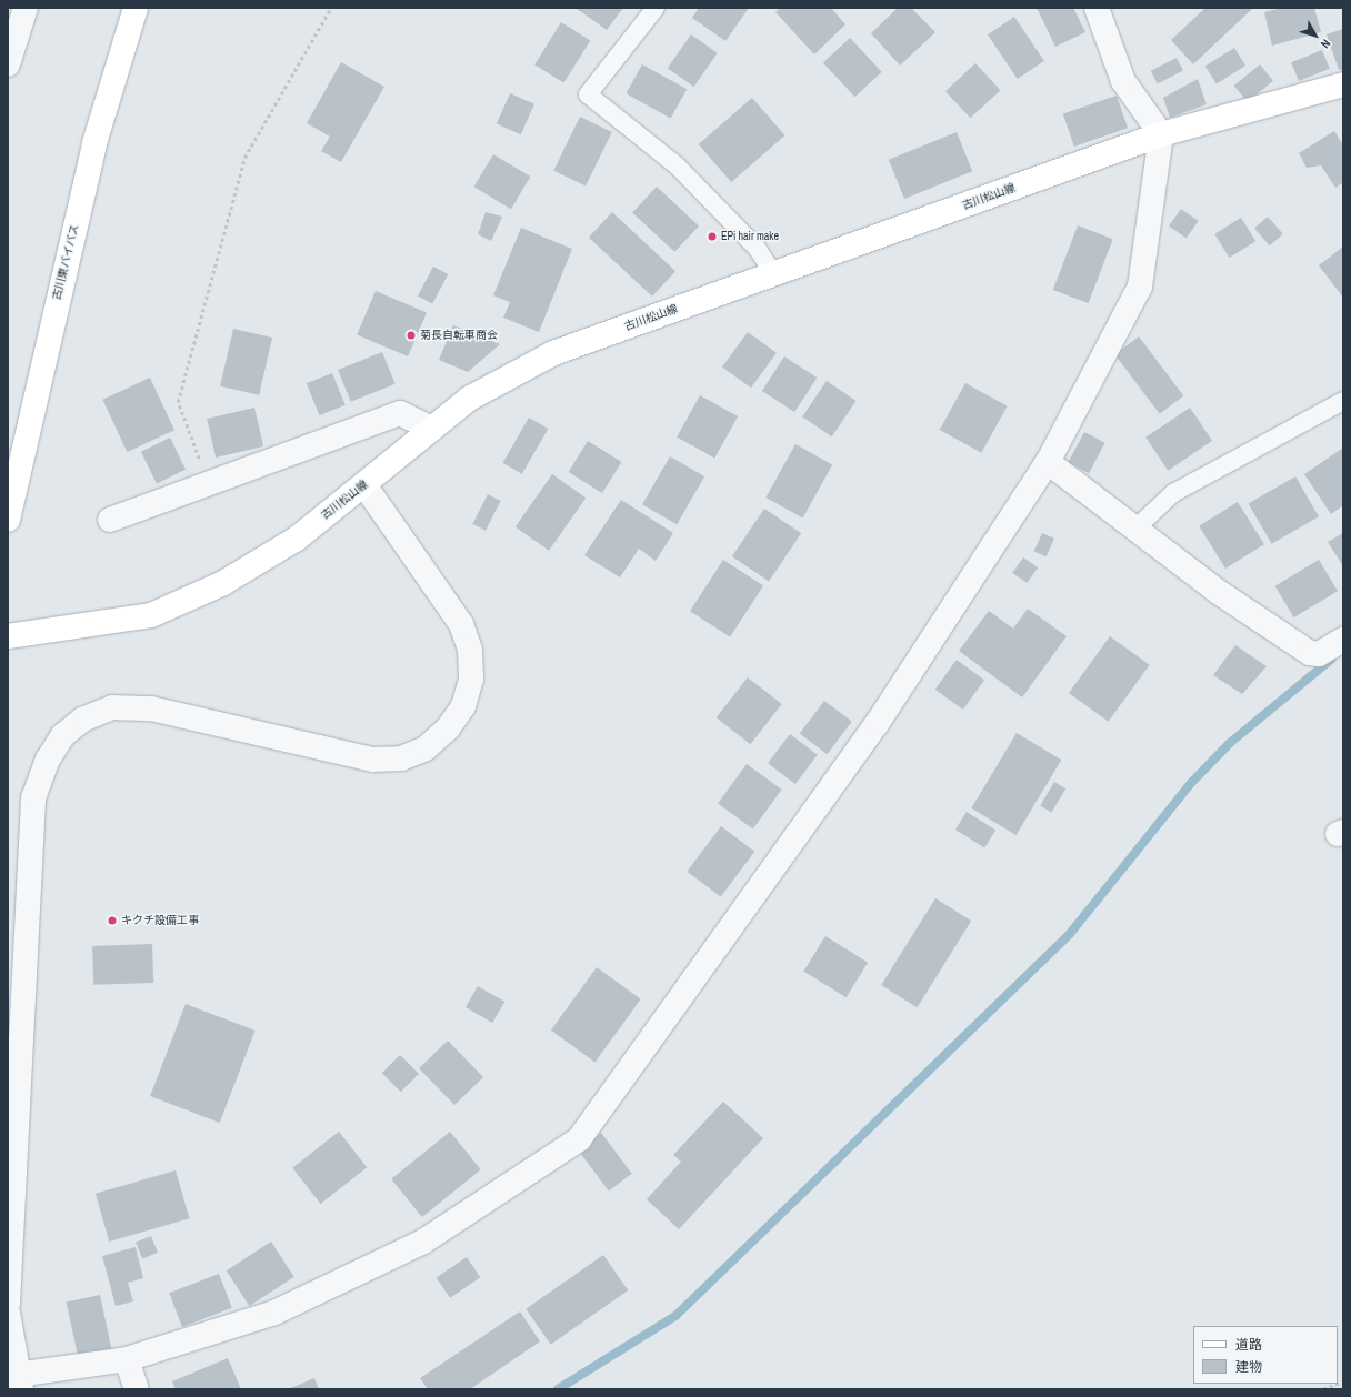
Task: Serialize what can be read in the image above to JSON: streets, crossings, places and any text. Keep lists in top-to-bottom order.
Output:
{
  "streets": {
    "main road": ["古川松山線", "古川東バイパス"]
  },
  "places": ["EPi hair make", "菊長自転車商会", "キクチ設備工事"],
  "legend": ["道路", "建物"],
  "north": "bottom right"
}
